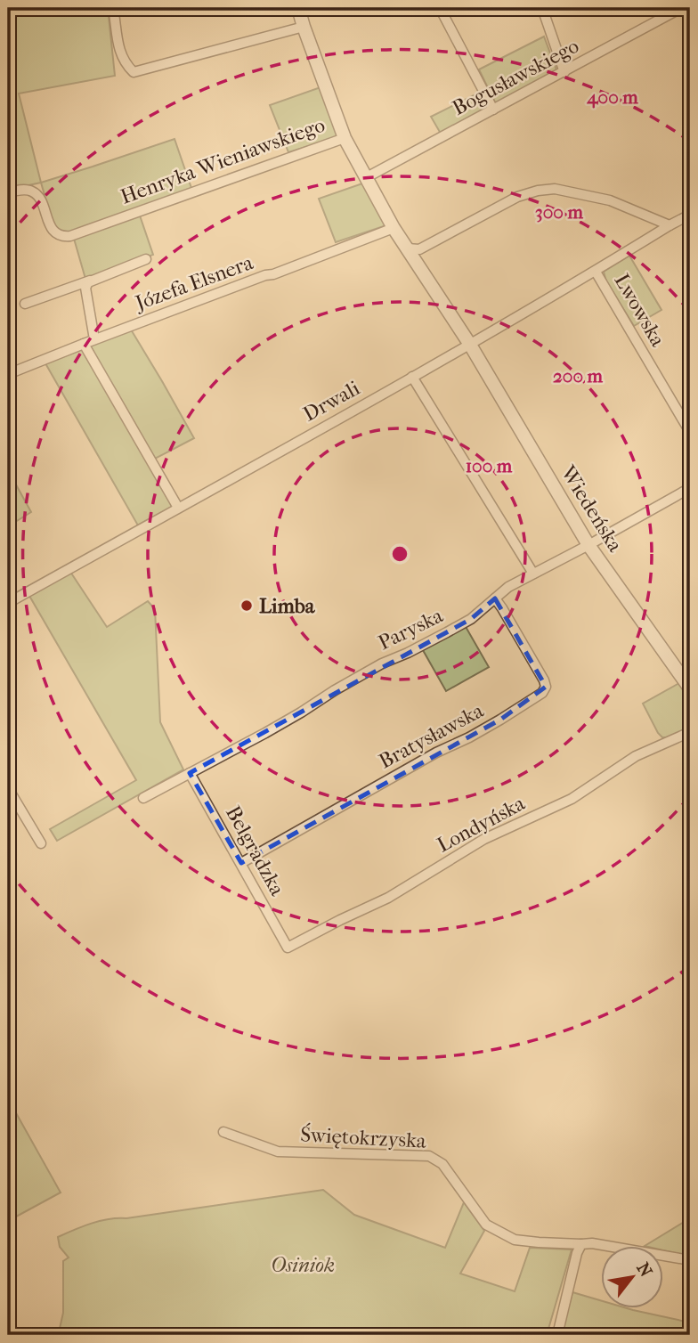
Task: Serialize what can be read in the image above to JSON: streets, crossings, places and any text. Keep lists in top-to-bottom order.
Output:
{
  "streets": {
    "street": [
      "Bogusławskiego",
      "Henryka Wieniawskiego",
      "Józefa Elsnera",
      "Lwowska",
      "Drwali",
      "Wiedeńska",
      "Paryska",
      "Bratysławska",
      "Londyńska",
      "Belgradzka",
      "Świętokrzyska"
    ]
  },
  "crossings": [
    ["Bogusławskiego", "Henryka Wieniawskiego"],
    ["Henryka Wieniawskiego", "Józefa Elsnera"],
    ["Henryka Wieniawskiego", "Wiedeńska"],
    ["Lwowska", "Drwali"],
    ["Drwali", "Wiedeńska"],
    ["Wiedeńska", "Paryska"],
    ["Paryska", "Bratysławska"],
    ["Paryska", "Belgradzka"],
    ["Bratysławska", "Belgradzka"],
    ["Londyńska", "Belgradzka"]
  ],
  "parks": ["Osiniok"],
  "places": ["Limba"],
  "north": "top right",
  "rings": [
    "400 m",
    "300 m",
    "200 m",
    "100 m"
  ]
}
